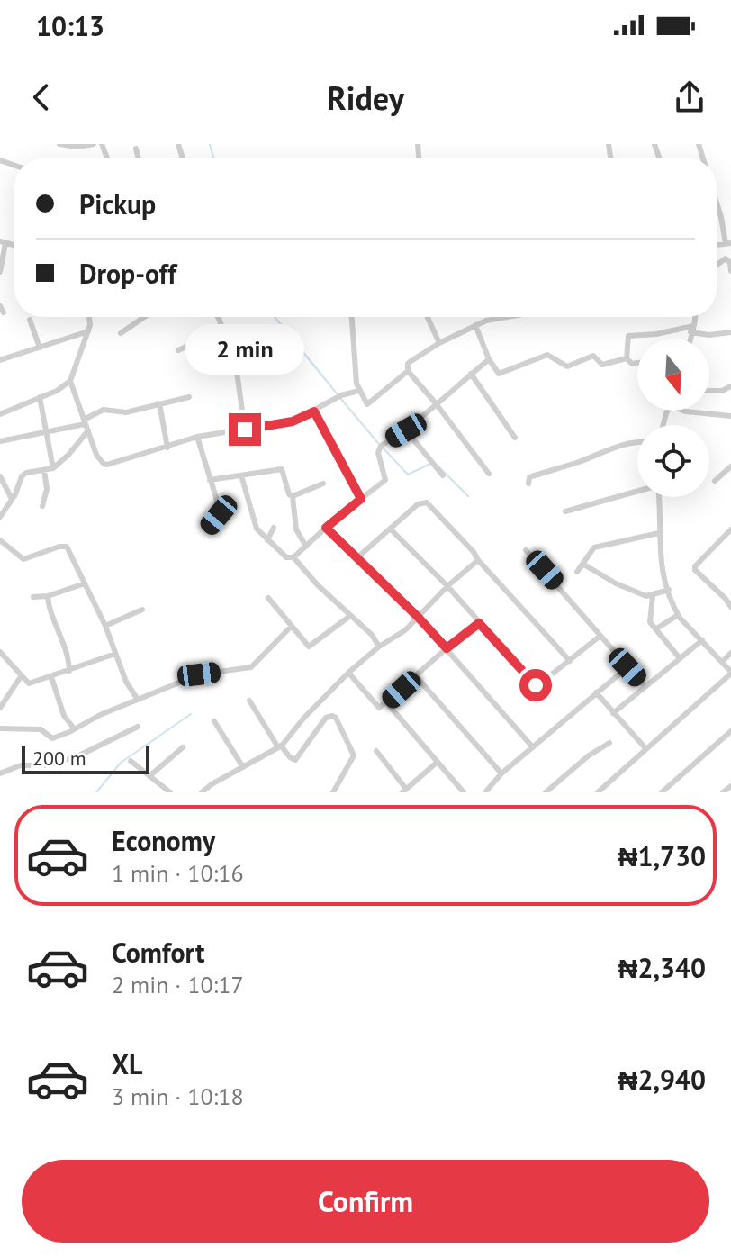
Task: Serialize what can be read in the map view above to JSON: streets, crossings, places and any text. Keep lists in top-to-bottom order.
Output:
{
  "scale_bar": "200 m",
  "north": "bottom",
  "page": {
    "status": "10:13",
    "header": "Ridey",
    "banner": ["Pickup", "Drop-off"],
    "bubble": "2 min",
    "scale": "200 m",
    "list": [
      {
        "name": "Economy",
        "note": "1 min · 10:16",
        "value": "₦1,730"
      },
      {
        "name": "Comfort",
        "note": "2 min · 10:17",
        "value": "₦2,340"
      },
      {
        "name": "XL",
        "note": "3 min · 10:18",
        "value": "₦2,940"
      }
    ],
    "buttons": "Confirm"
  }
}
